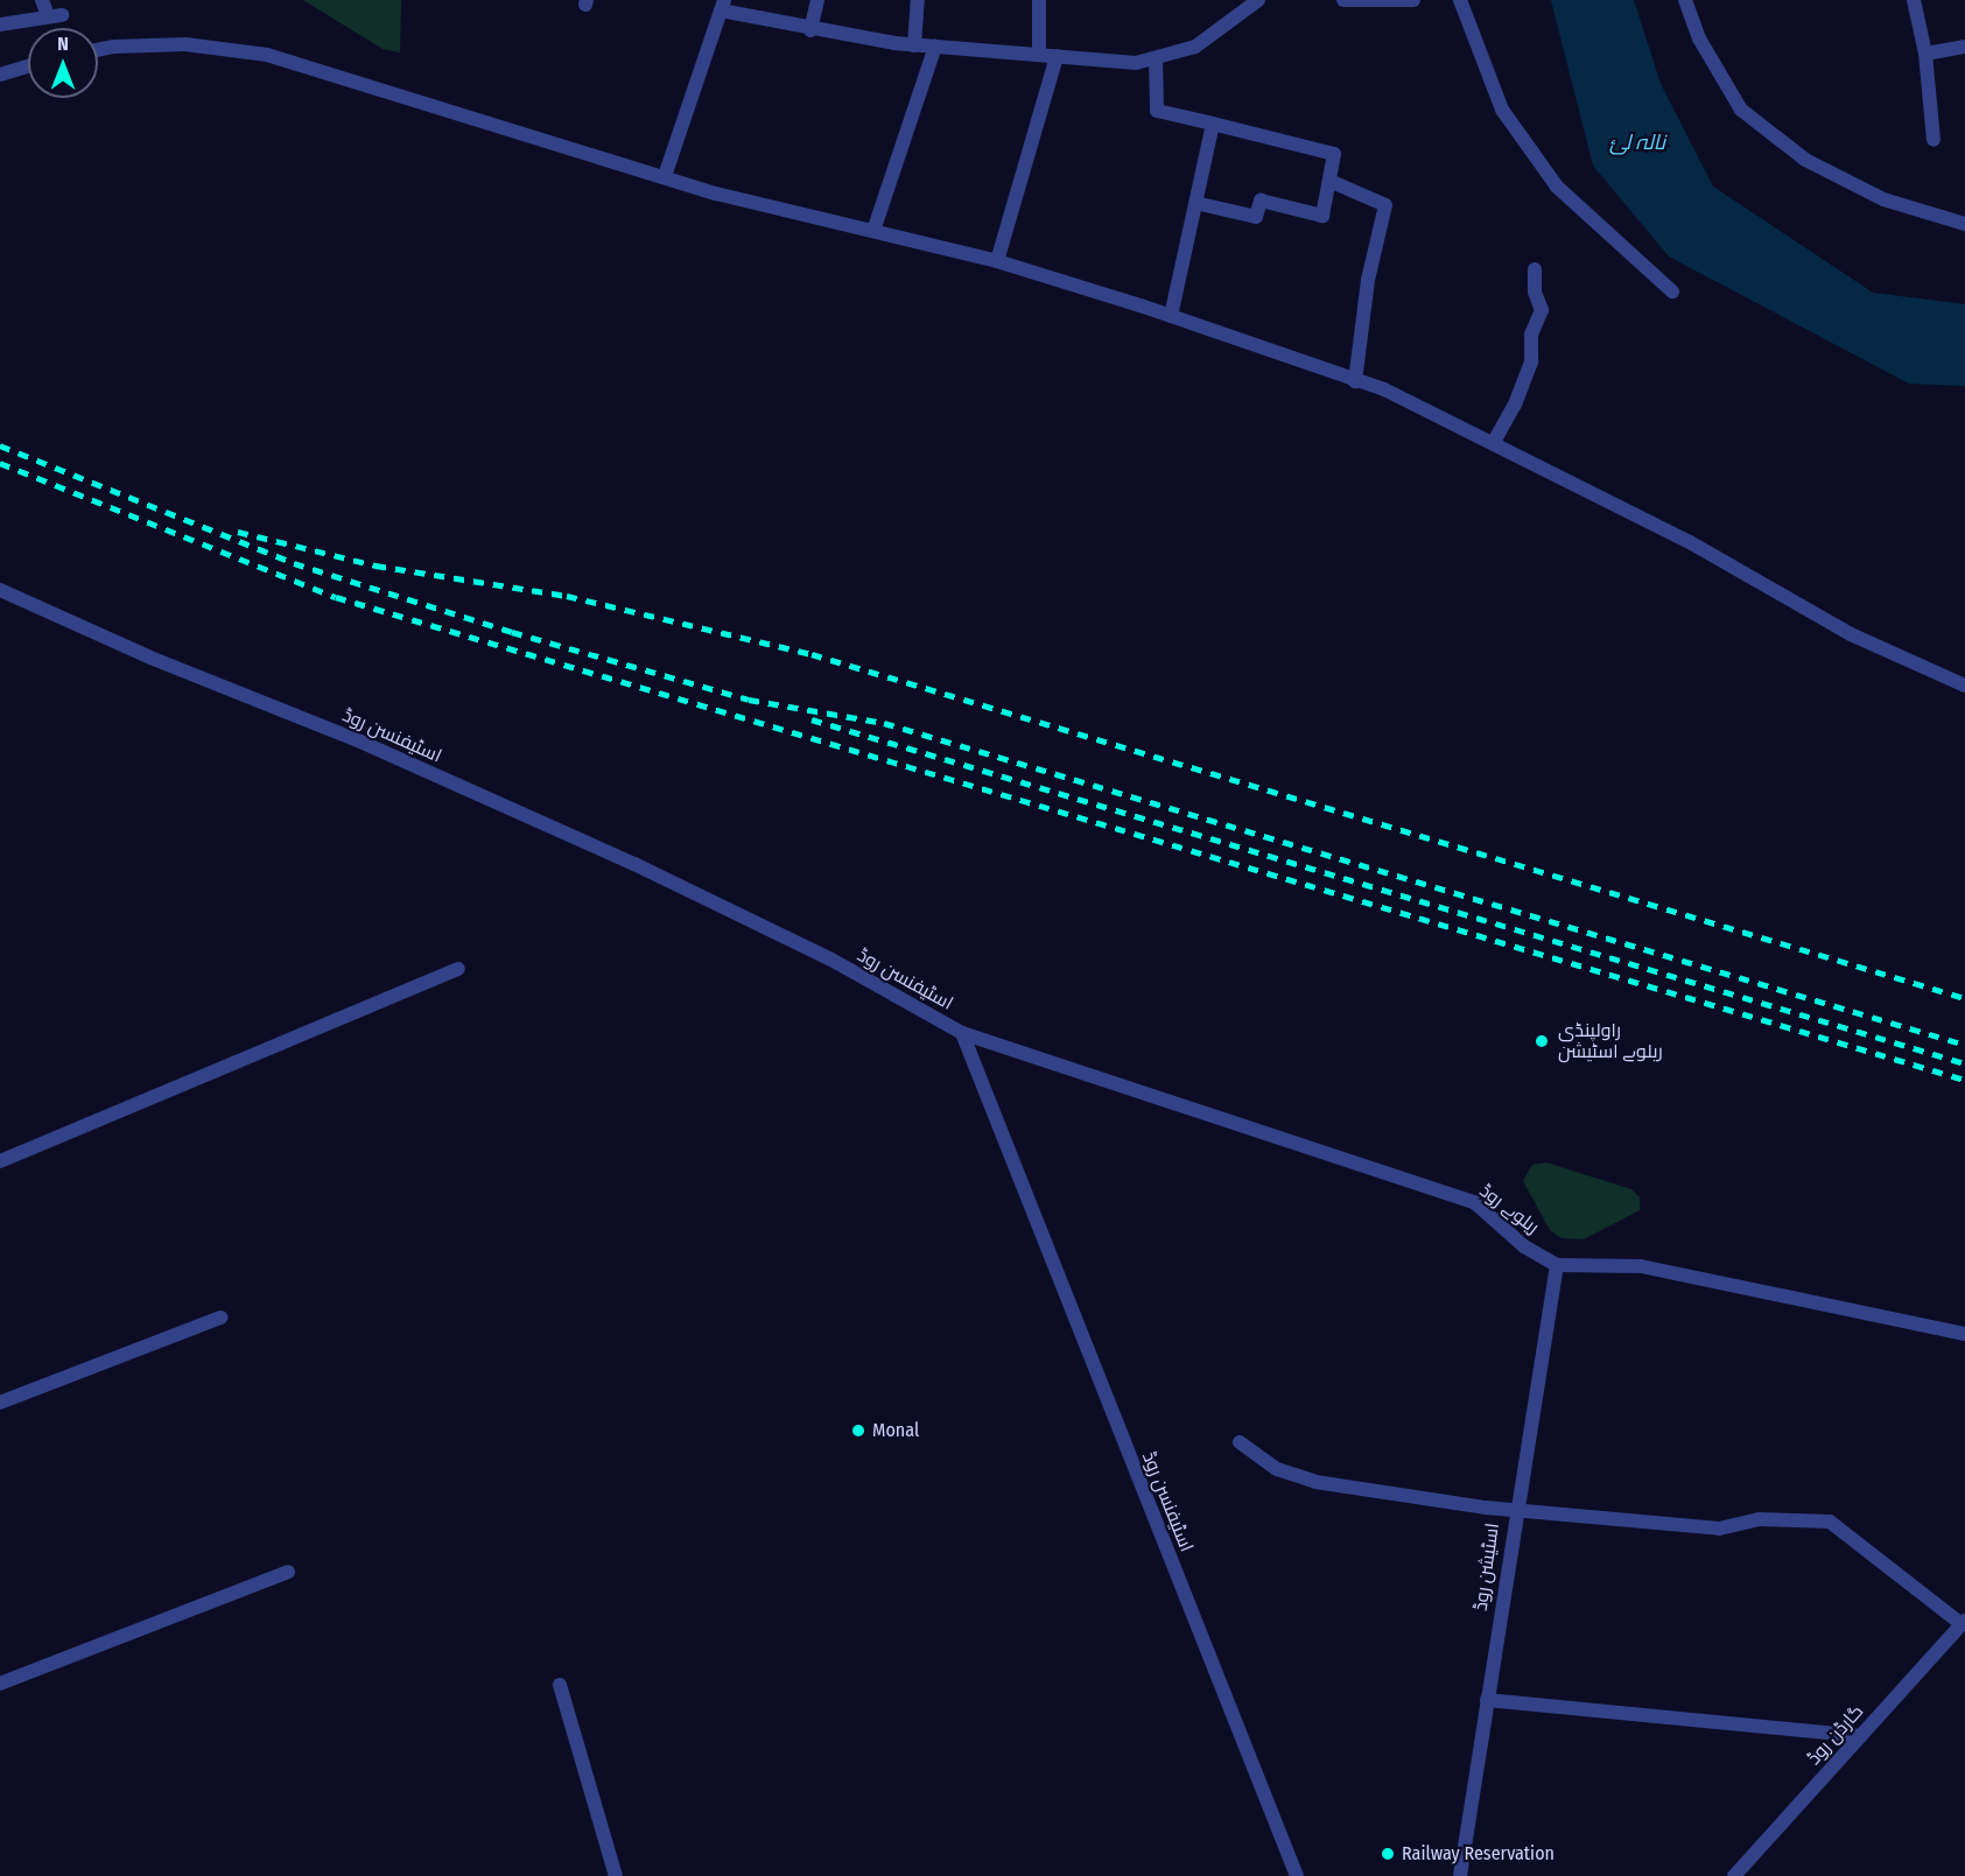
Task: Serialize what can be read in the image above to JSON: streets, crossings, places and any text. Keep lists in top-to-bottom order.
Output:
{
  "streets": {
    "street": [
      "اسٹیفنسن روڈ",
      "ریلوے روڈ",
      "اسٹیشن روڈ",
      "گارڈن روڈ"
    ]
  },
  "crossings": [
    ["اسٹیفنسن روڈ", "ریلوے روڈ"],
    ["ریلوے روڈ", "اسٹیشن روڈ"]
  ],
  "water": ["نالہ لئ"],
  "places": ["راولپنڈی ریلوے اسٹیشن", "Monal", "Railway Reservation"],
  "north": "top"
}
